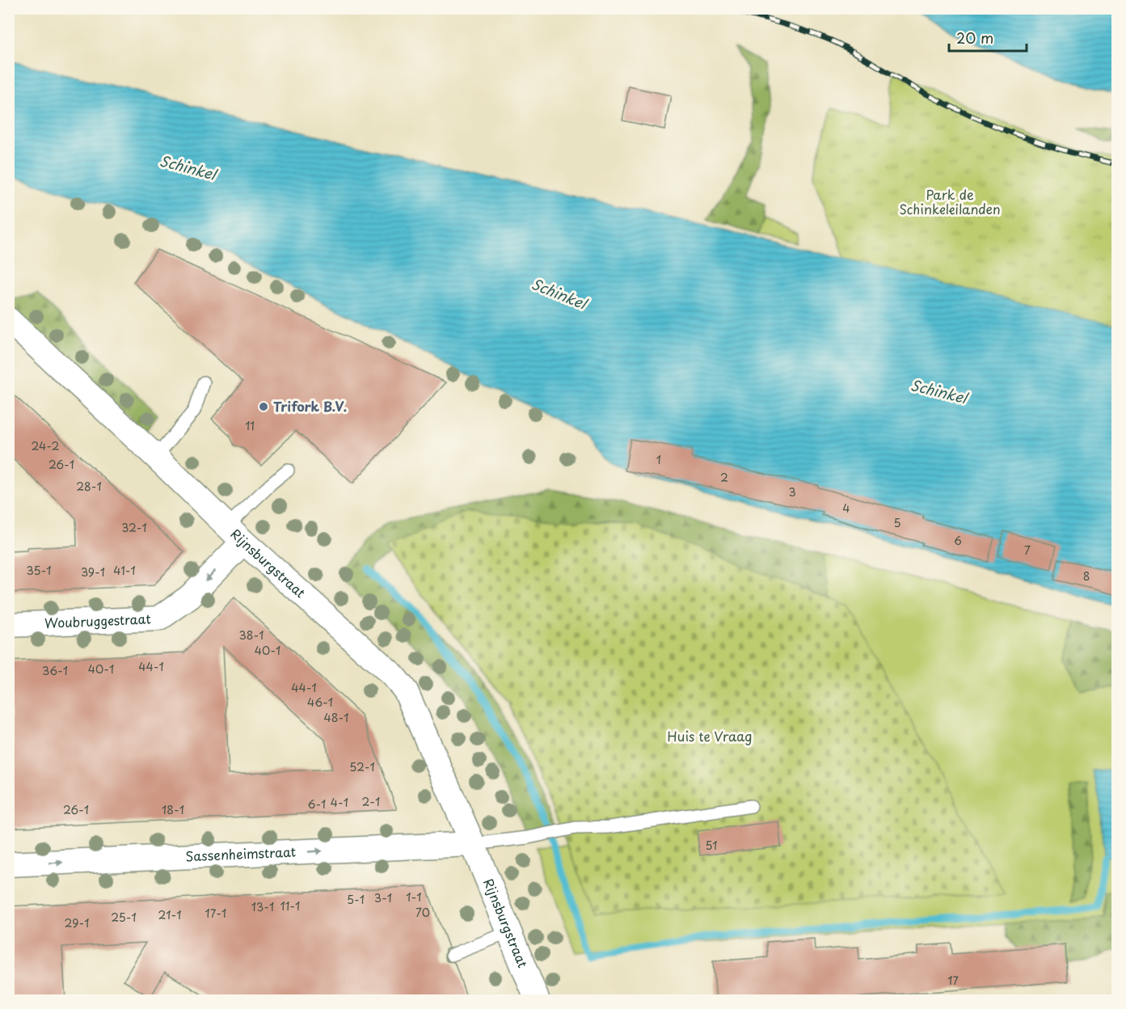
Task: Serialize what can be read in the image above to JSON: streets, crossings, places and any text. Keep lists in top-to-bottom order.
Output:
{
  "streets": {
    "street": ["Rijnsburgstraat", "Woubruggestraat", "Sassenheimstraat"]
  },
  "crossings": [
    ["Rijnsburgstraat", "Woubruggestraat"],
    ["Rijnsburgstraat", "Sassenheimstraat"]
  ],
  "one_way": ["Woubruggestraat", "Sassenheimstraat"],
  "water": ["Schinkel"],
  "parks": ["Park de Schinkeleilanden", "Huis te Vraag"],
  "places": ["Trifork B.V."],
  "house_numbers": [
    "11",
    "24-2",
    "1",
    "26-1",
    "2",
    "28-1",
    "3",
    "4",
    "5",
    "32-1",
    "6",
    "7",
    "35-1",
    "41-1",
    "39-1",
    "8",
    "38-1",
    "40-1",
    "44-1",
    "40-1",
    "36-1",
    "44-1",
    "46-1",
    "48-1",
    "52-1",
    "2-1",
    "4-1",
    "6-1",
    "26-1",
    "18-1",
    "51",
    "1-1",
    "3-1",
    "5-1",
    "11-1",
    "13-1",
    "70",
    "17-1",
    "21-1",
    "25-1",
    "29-1",
    "17"
  ],
  "scale_bar": "20 m"
}
